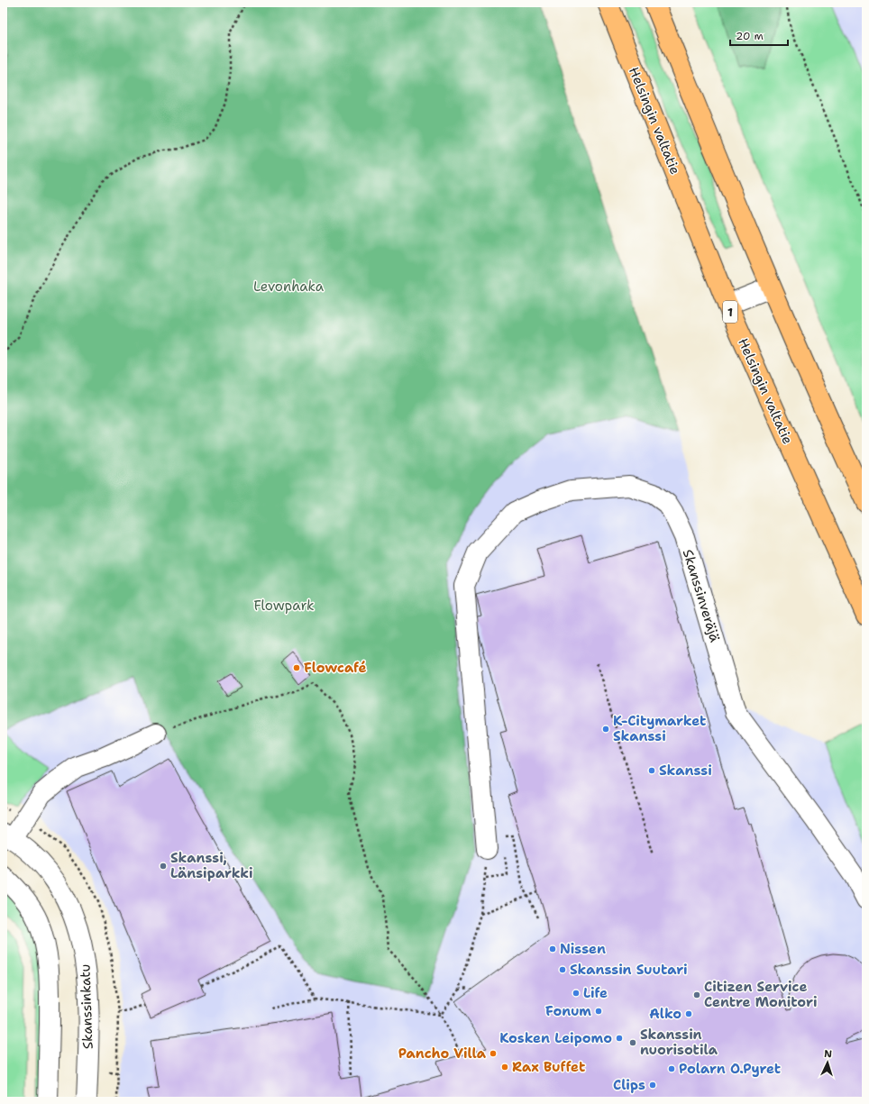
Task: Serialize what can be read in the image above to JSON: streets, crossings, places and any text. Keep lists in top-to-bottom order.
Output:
{
  "streets": {
    "highway": ["Helsingin valtatie", "1"],
    "street": ["Skanssinveräjä", "Skanssinkatu"]
  },
  "parks": ["Levonhaka", "Flowpark"],
  "places": [
    "Flowcafé",
    "K-Citymarket Skanssi",
    "Skanssi",
    "Skanssi, Länsiparkki",
    "Nissen",
    "Skanssin Suutari",
    "Life",
    "Citizen Service Centre Monitori",
    "Fonum",
    "Alko",
    "Kosken Leipomo",
    "Skanssin nuorisotila",
    "Pancho Villa",
    "Rax Buffet",
    "Polarn O.Pyret",
    "Clips"
  ],
  "scale_bar": "20 m",
  "north": "top"
}
